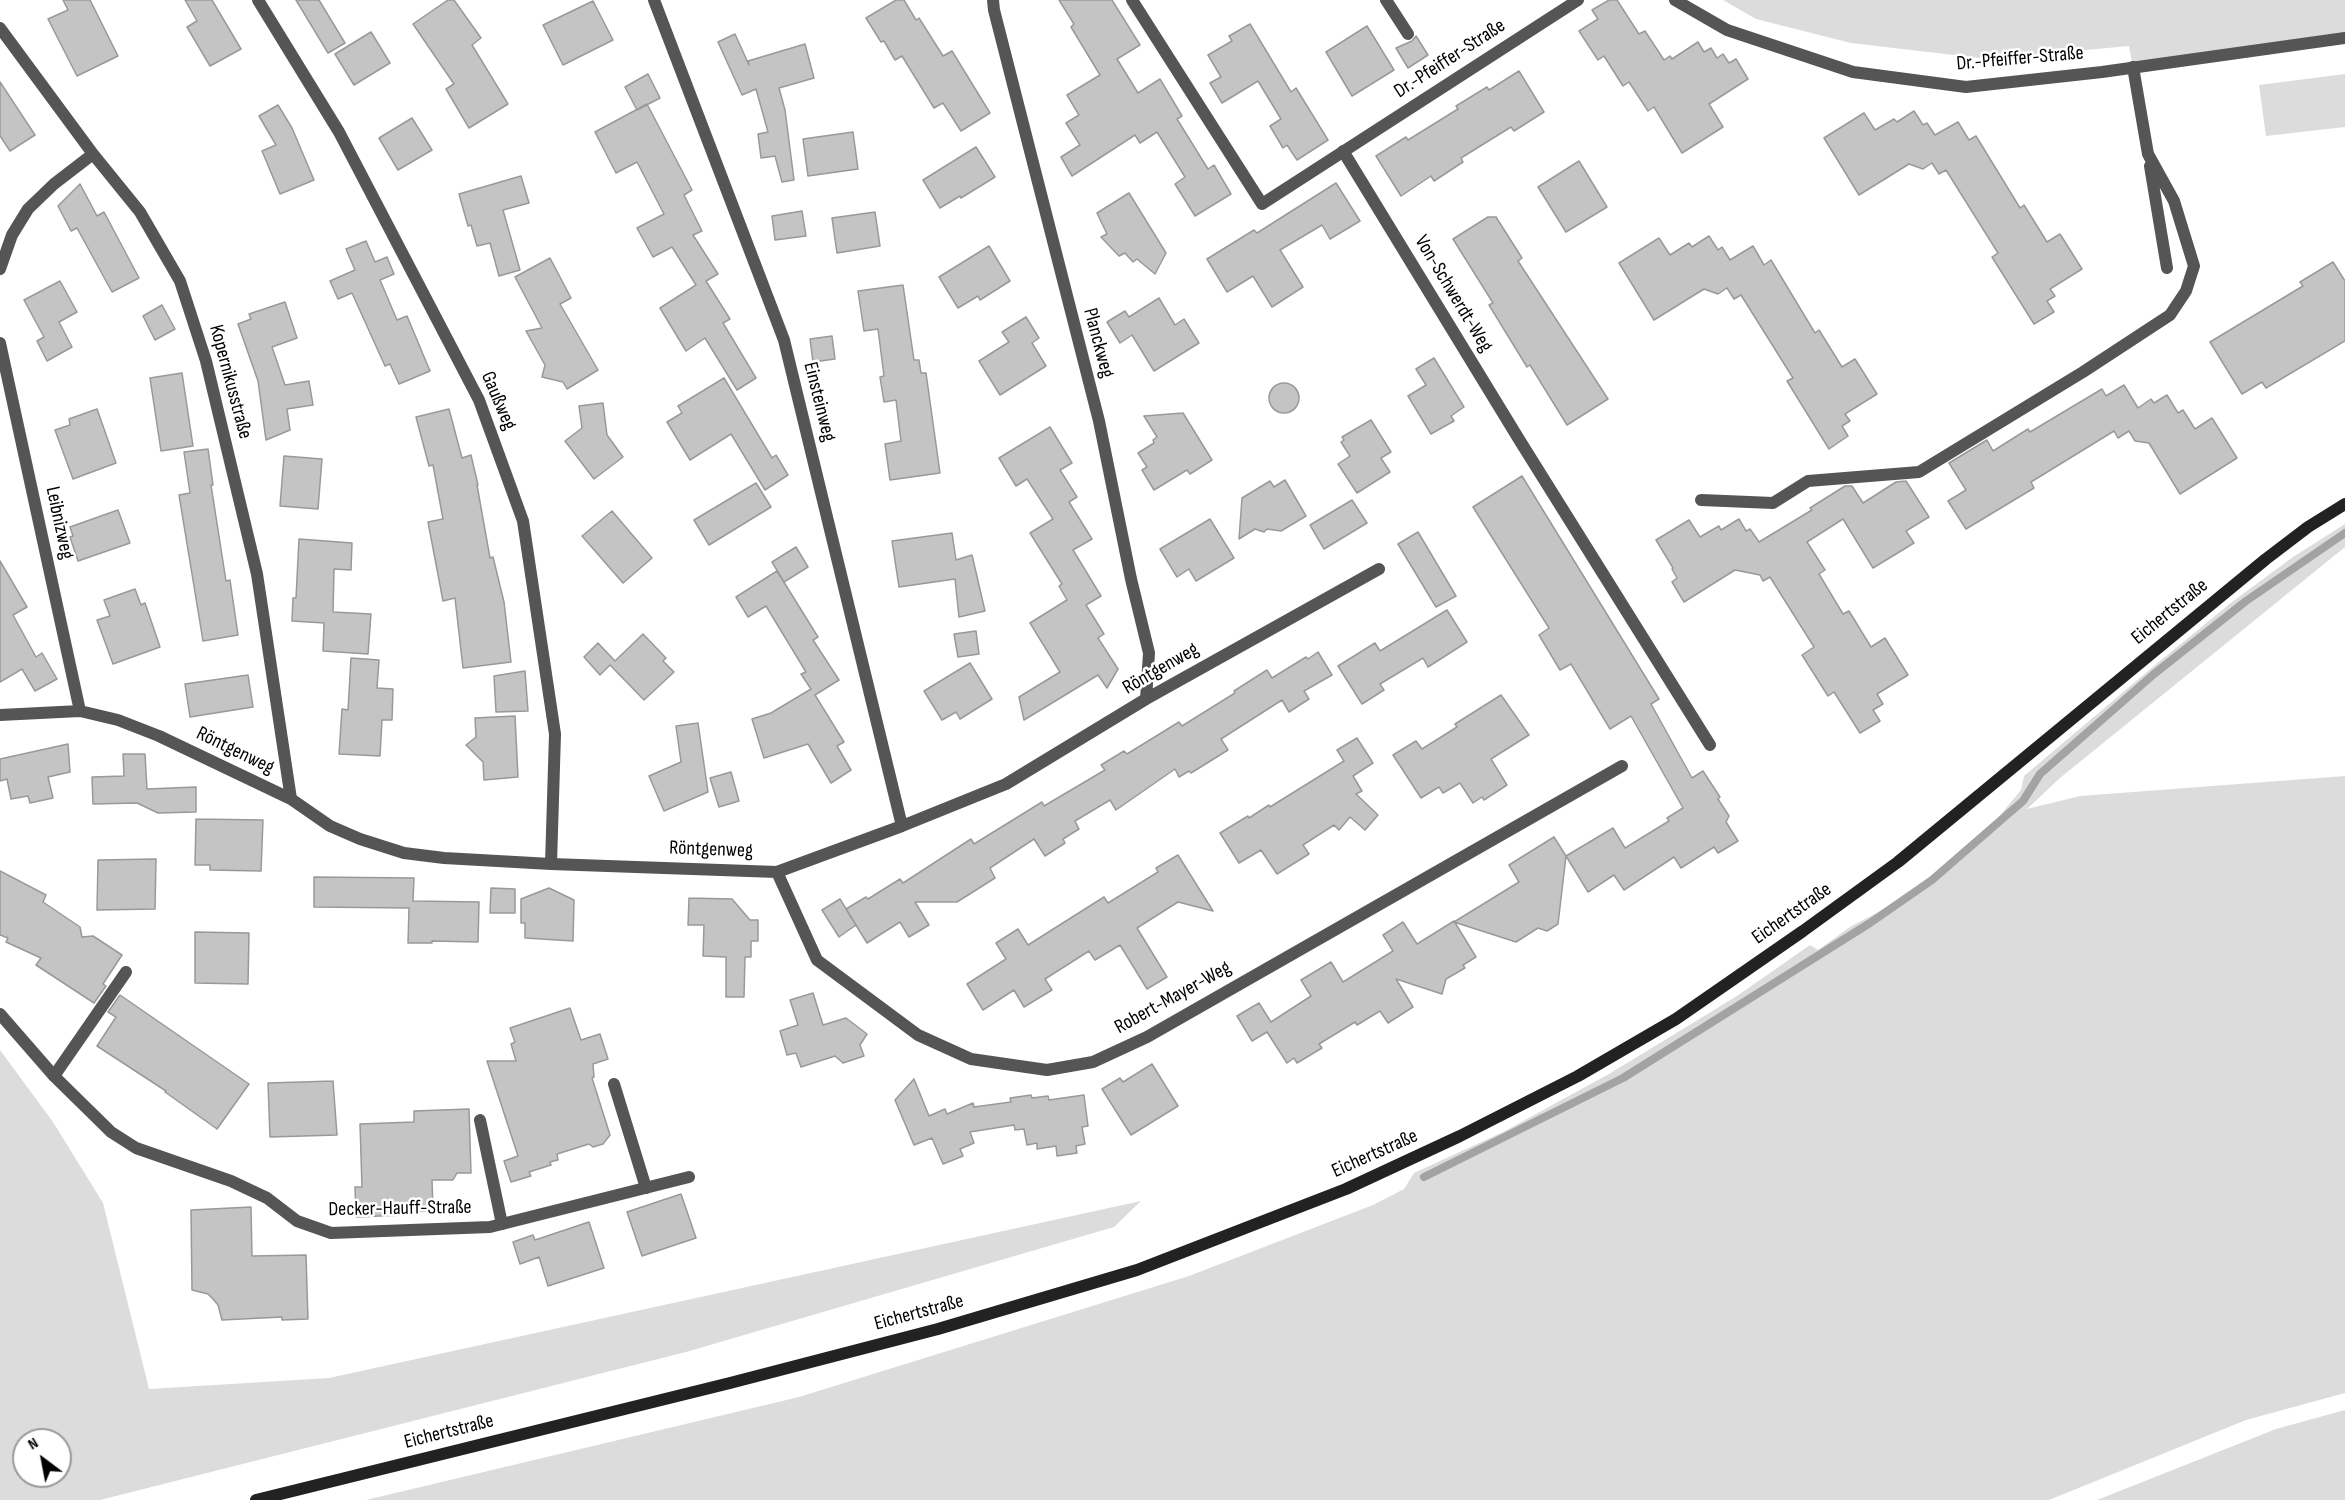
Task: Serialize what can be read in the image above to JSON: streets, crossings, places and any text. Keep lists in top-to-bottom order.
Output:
{
  "streets": {
    "street": [
      "Dr.-Pfeiffer-Straße",
      "Von-Schwerdt-Weg",
      "Planckweg",
      "Kopernikusstraße",
      "Gaußweg",
      "Einsteinweg",
      "Leibnizweg",
      "Eichertstraße",
      "Röntgenweg",
      "Robert-Mayer-Weg",
      "Decker-Hauff-Straße"
    ]
  },
  "crossings": [
    ["Dr.-Pfeiffer-Straße", "Von-Schwerdt-Weg"],
    ["Planckweg", "Röntgenweg"],
    ["Kopernikusstraße", "Röntgenweg"],
    ["Gaußweg", "Röntgenweg"],
    ["Einsteinweg", "Röntgenweg"],
    ["Leibnizweg", "Röntgenweg"],
    ["Röntgenweg", "Robert-Mayer-Weg"]
  ],
  "north": "top left"
}
